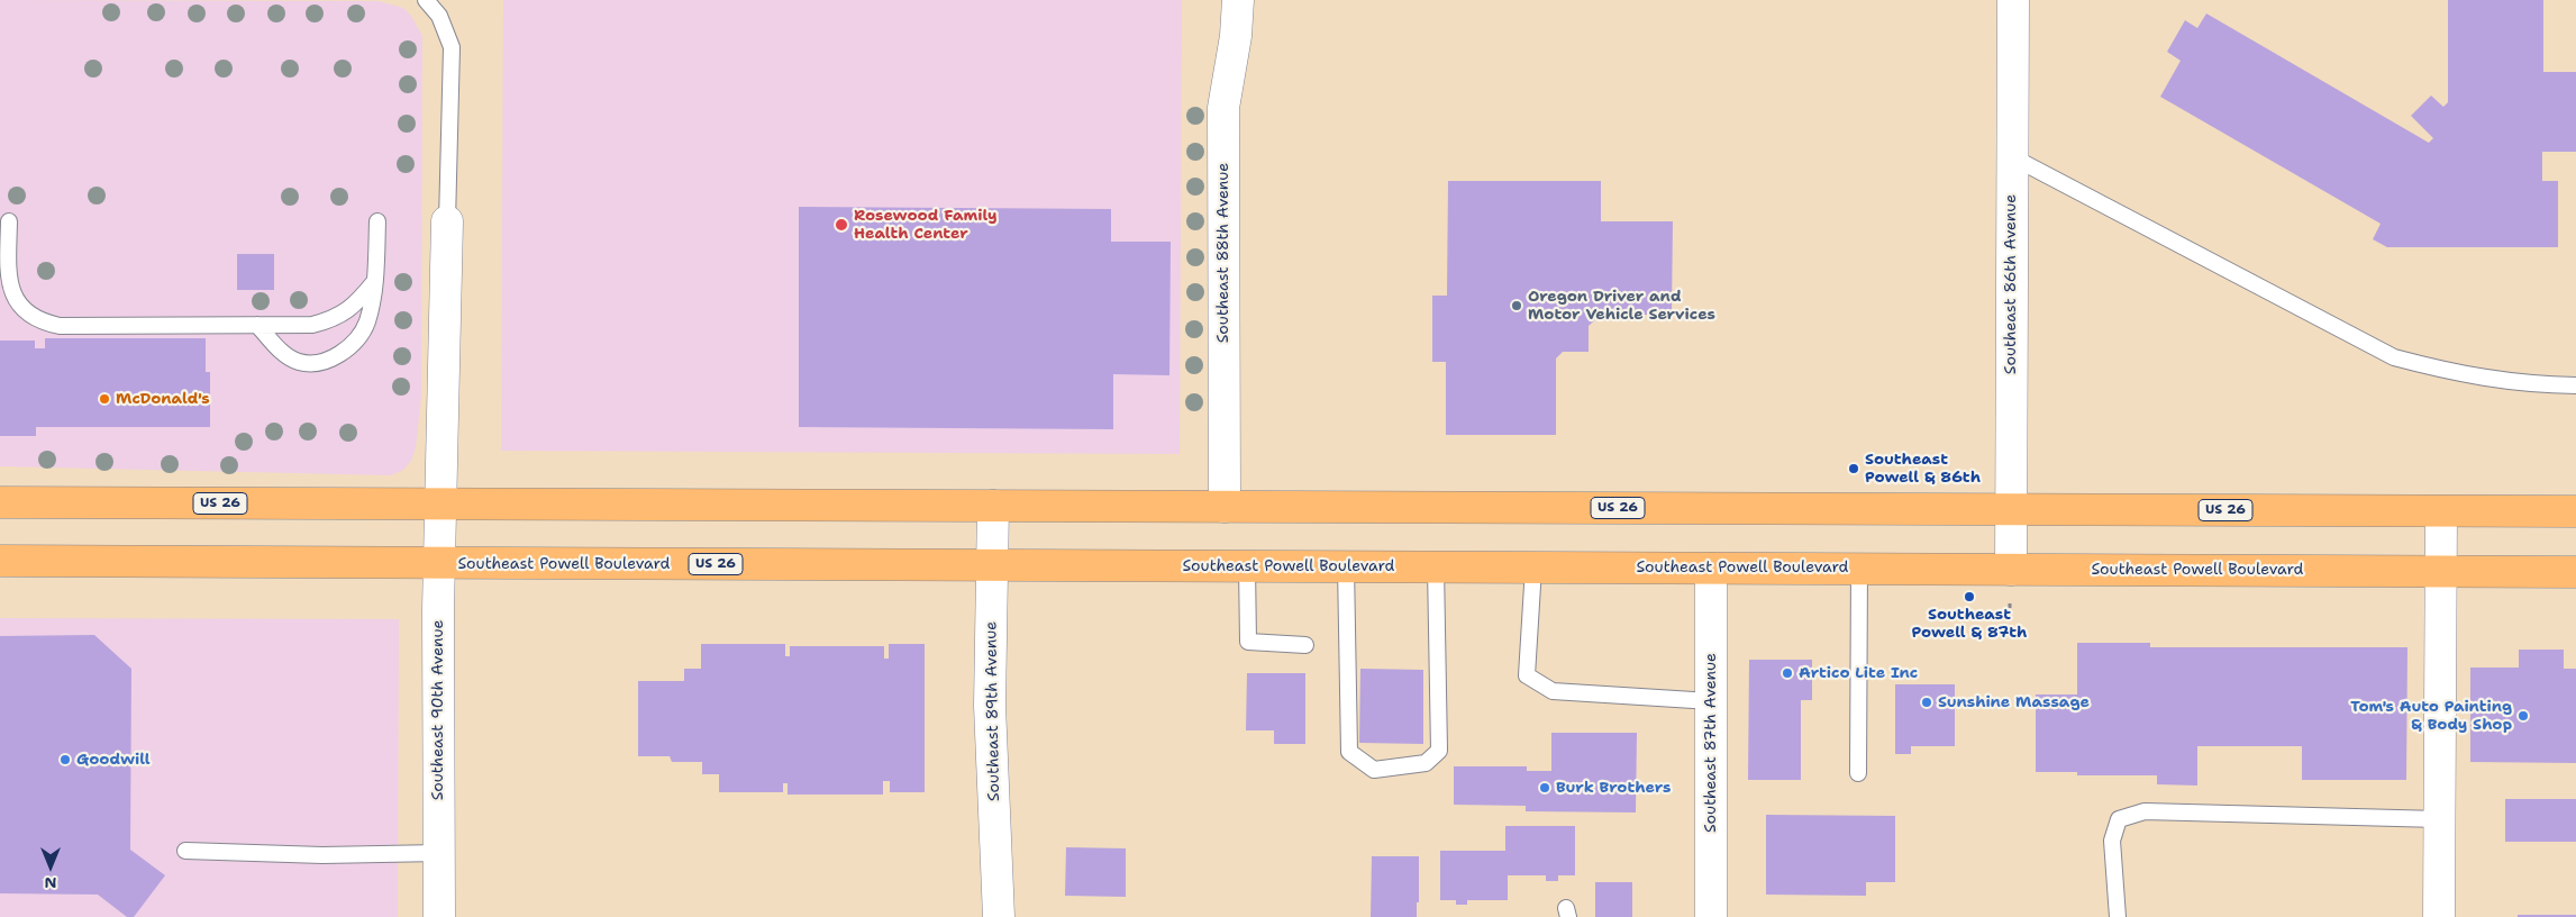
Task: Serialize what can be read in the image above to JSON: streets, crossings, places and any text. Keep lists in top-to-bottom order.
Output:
{
  "streets": {
    "main road": ["US 26", "Southeast Powell Boulevard"],
    "street": [
      "Southeast 88th Avenue",
      "Southeast 86th Avenue",
      "Southeast 90th Avenue",
      "Southeast 89th Avenue",
      "Southeast 87th Avenue"
    ]
  },
  "crossings": [
    ["Southeast 88th Avenue", "US 26"],
    ["Southeast 86th Avenue", "US 26"],
    ["Southeast 86th Avenue", "Southeast Powell Boulevard"],
    ["US 26", "Southeast 90th Avenue"],
    ["US 26", "Southeast 89th Avenue"],
    ["Southeast Powell Boulevard", "Southeast 90th Avenue"],
    ["Southeast Powell Boulevard", "Southeast 89th Avenue"],
    ["Southeast Powell Boulevard", "Southeast 87th Avenue"]
  ],
  "places": [
    "Rosewood Family Health Center",
    "Oregon Driver and Motor Vehicle Services",
    "McDonald's",
    "Southeast Powell & 86th",
    "Southeast Powell & 87th",
    "Artico Lite Inc",
    "Sunshine Massage",
    "Tom's Auto Painting & Body Shop",
    "Goodwill",
    "Burk Brothers"
  ],
  "north": "bottom"
}
